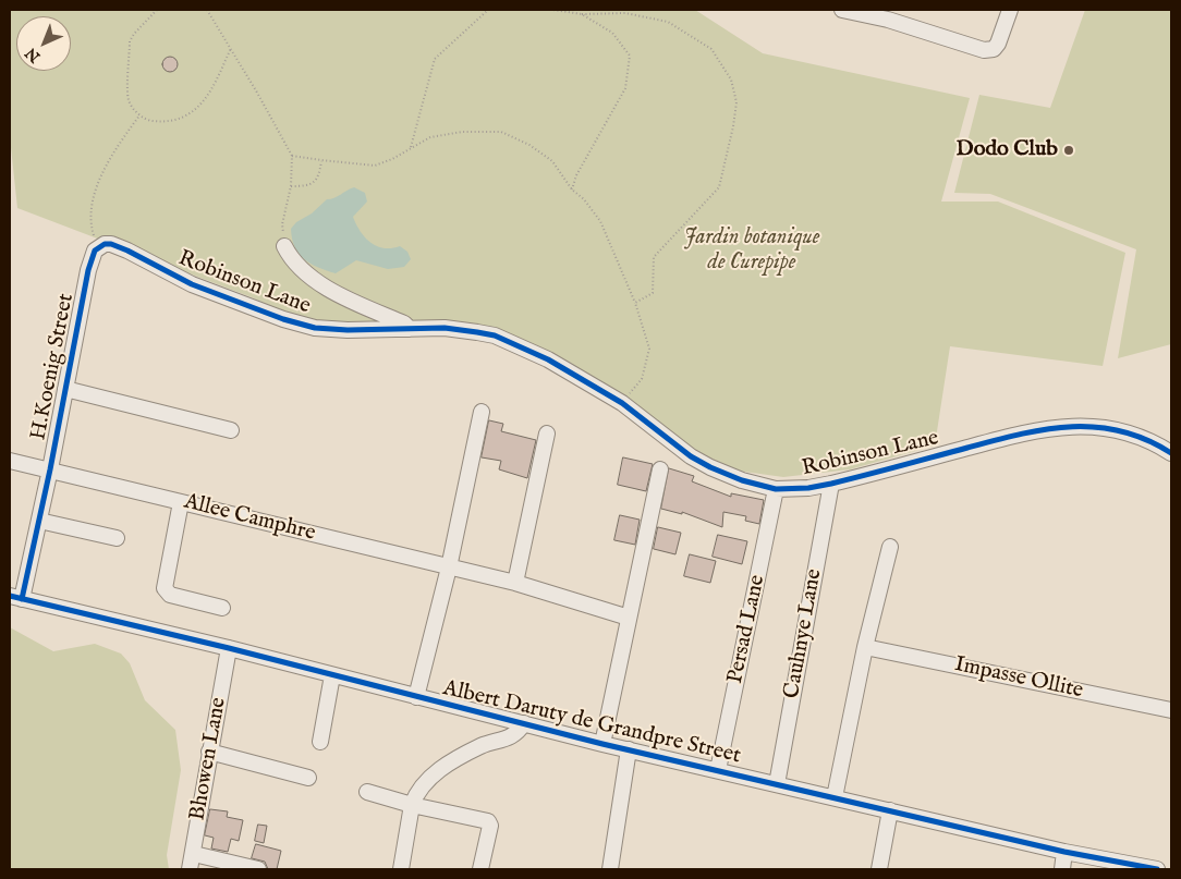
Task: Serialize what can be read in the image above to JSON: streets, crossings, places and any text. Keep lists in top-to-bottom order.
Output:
{
  "streets": {
    "street": [
      "Robinson Lane",
      "H.Koenig Street",
      "Allee Camphre",
      "Persad Lane",
      "Cauhnye Lane",
      "Impasse Ollite",
      "Albert Daruty de Grandpre Street",
      "Bhowen Lane"
    ]
  },
  "crossings": [
    ["Robinson Lane", "H.Koenig Street"],
    ["Robinson Lane", "Persad Lane"],
    ["Robinson Lane", "Cauhnye Lane"],
    ["H.Koenig Street", "Allee Camphre"],
    ["H.Koenig Street", "Albert Daruty de Grandpre Street"],
    ["Persad Lane", "Albert Daruty de Grandpre Street"],
    ["Cauhnye Lane", "Albert Daruty de Grandpre Street"],
    ["Albert Daruty de Grandpre Street", "Bhowen Lane"]
  ],
  "parks": ["Jardin botanique de Curepipe"],
  "places": ["Dodo Club"],
  "north": "bottom left"
}
